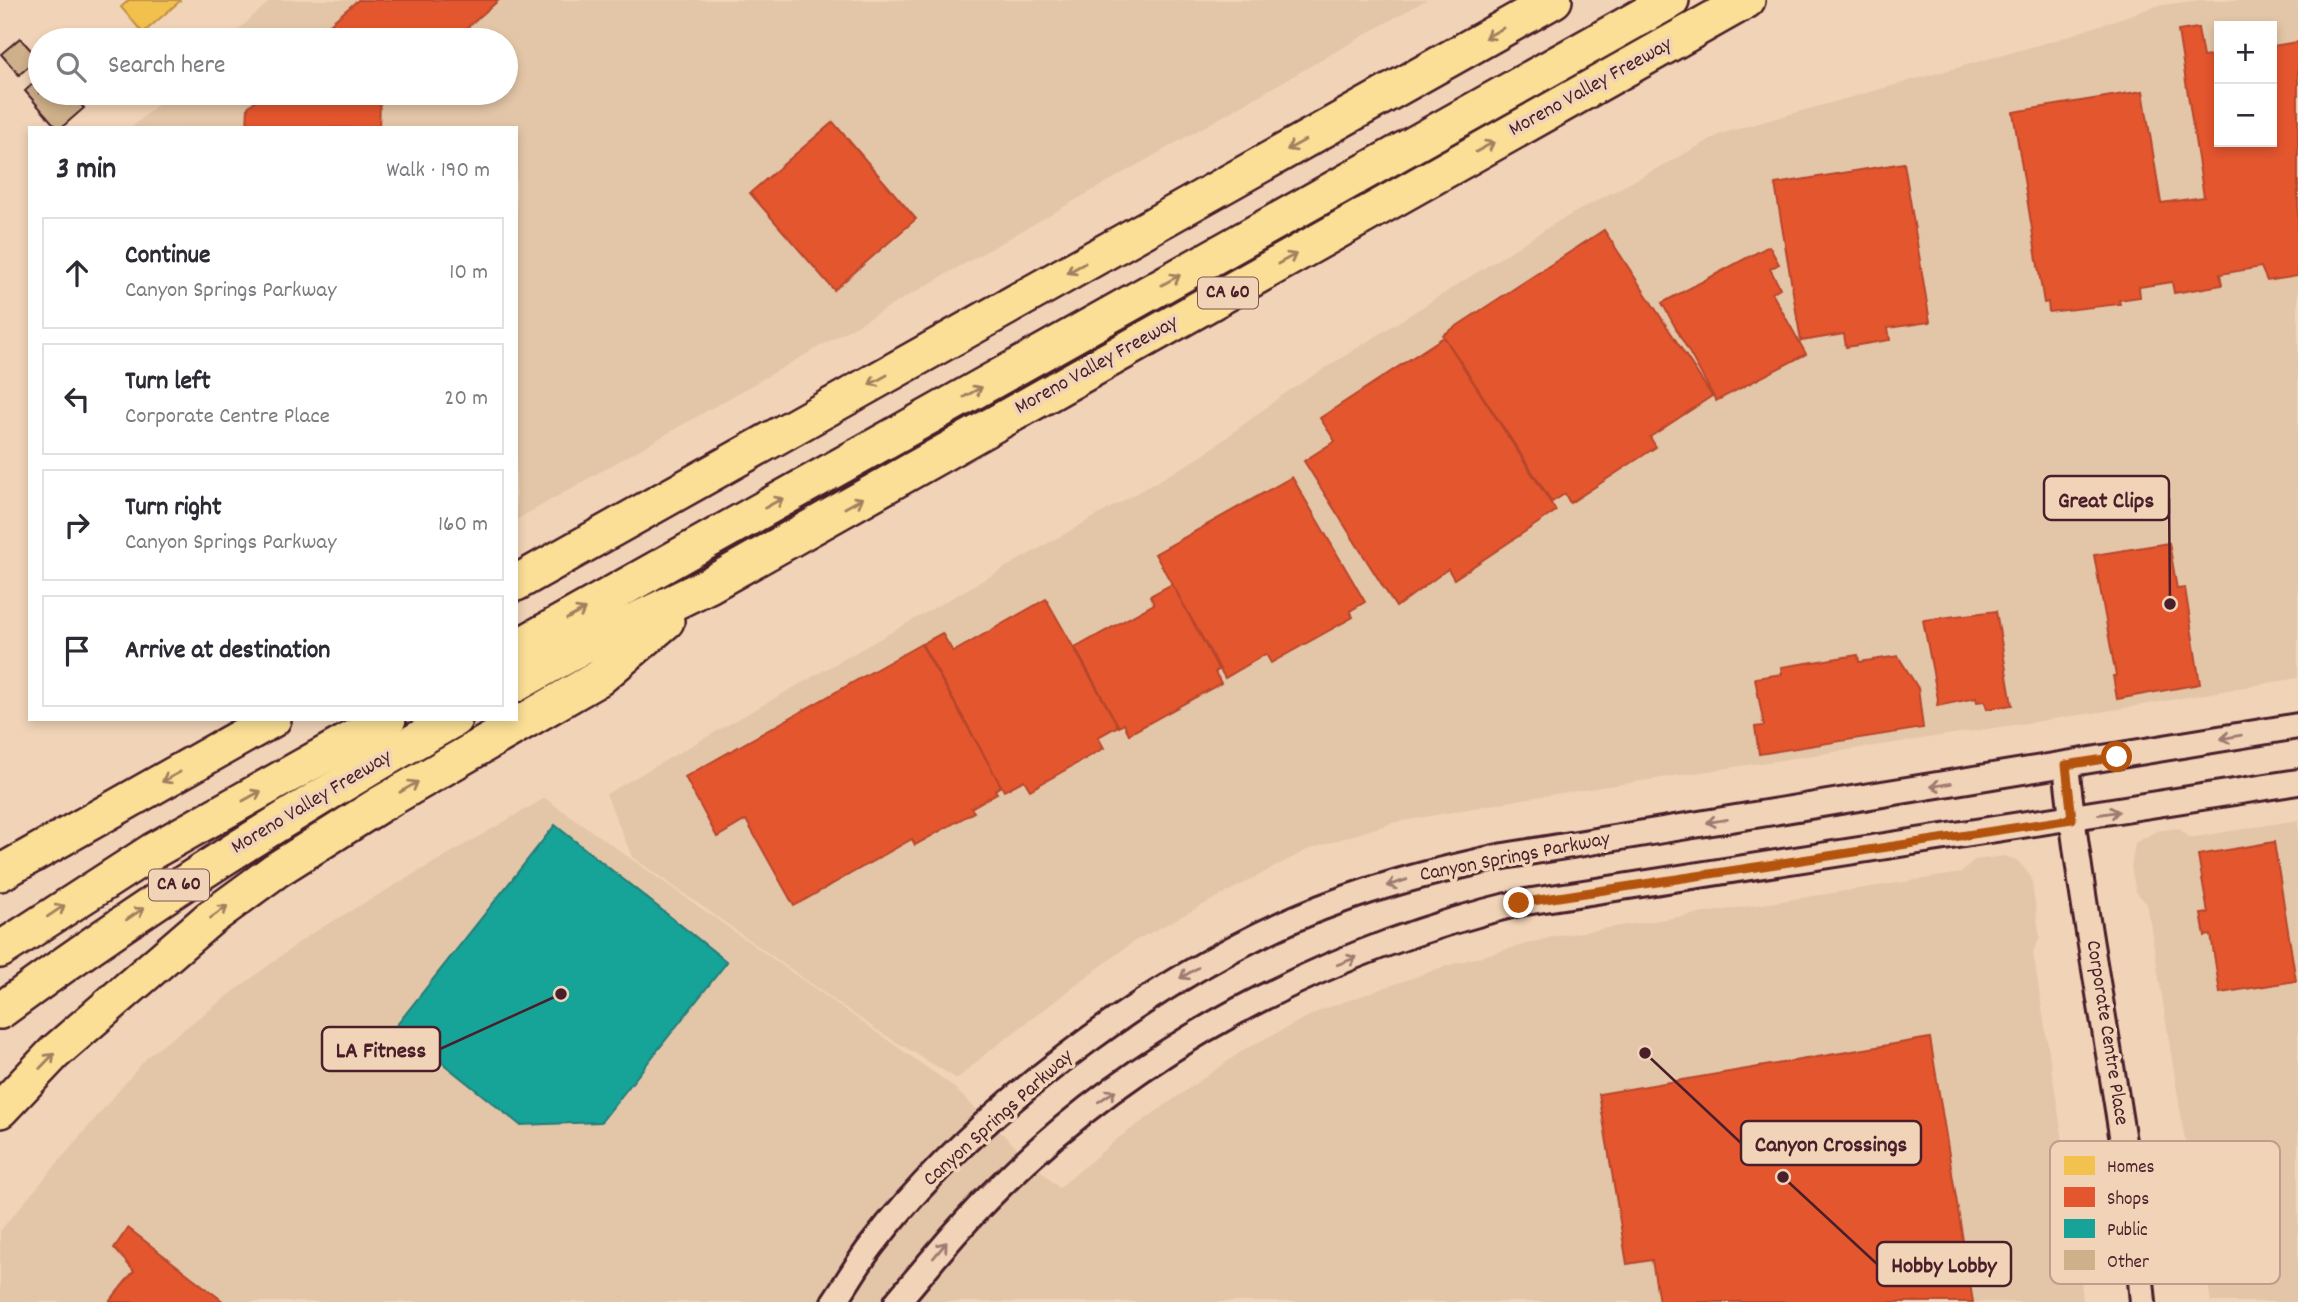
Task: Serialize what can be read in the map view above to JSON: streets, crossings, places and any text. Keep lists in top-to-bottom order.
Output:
{
  "streets": {
    "highway": ["Moreno Valley Freeway", "CA 60"],
    "street": ["Canyon Springs Parkway", "Corporate Centre Place"]
  },
  "crossings": [
    ["Canyon Springs Parkway", "Corporate Centre Place"]
  ],
  "places": [
    "Great Clips",
    "LA Fitness",
    "Canyon Crossings",
    "Hobby Lobby"
  ],
  "legend": [
    "Homes",
    "Shops",
    "Public",
    "Other"
  ],
  "page": {
    "map_buttons": ["+", "−"],
    "search": "Search here",
    "heading": ["3 min", "Walk · 190 m"],
    "list": [
      ["Continue", "Canyon Springs Parkway", "10 m"],
      ["Turn left", "Corporate Centre Place", "20 m"],
      ["Turn right", "Canyon Springs Parkway", "160 m"],
      "Arrive at destination"
    ]
  }
}
